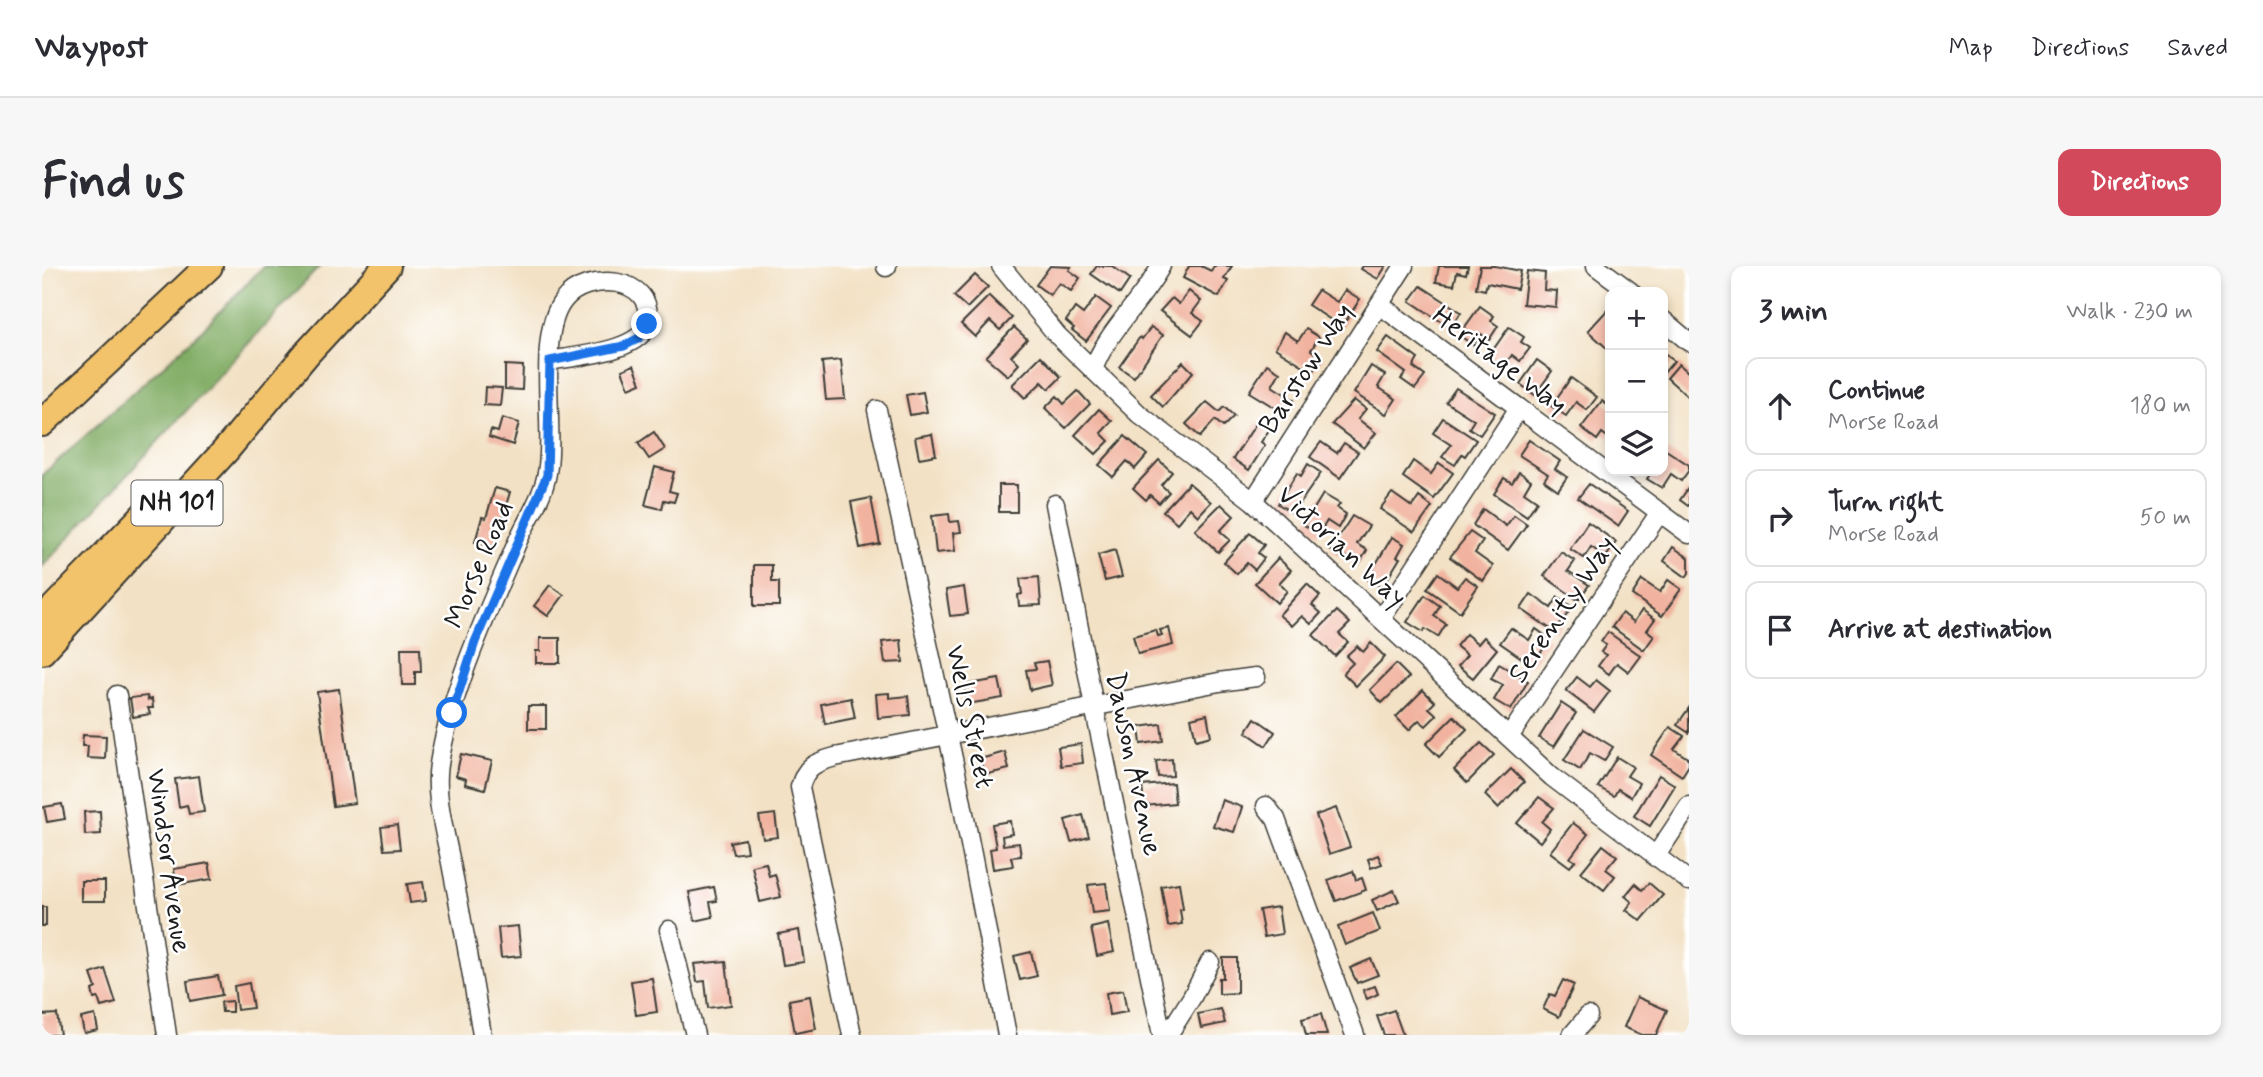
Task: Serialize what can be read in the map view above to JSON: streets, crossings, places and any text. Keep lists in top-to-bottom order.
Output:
{
  "streets": {
    "highway": ["NH 101"],
    "street": [
      "Heritage Way",
      "Barstow Way",
      "Victorian Way",
      "Morse Road",
      "Serenity Way",
      "Wells Street",
      "Dawson Avenue",
      "Windsor Avenue"
    ]
  },
  "crossings": [
    ["Heritage Way", "Barstow Way"],
    ["Heritage Way", "Serenity Way"],
    ["Barstow Way", "Victorian Way"],
    ["Victorian Way", "Serenity Way"]
  ],
  "page": {
    "header": "Waypost",
    "nav": ["Map", "Directions", "Saved"],
    "buttons": "Directions",
    "title": "Find us",
    "heading": ["3 min", "Walk · 230 m"],
    "map_buttons": ["+", "−"],
    "list": [
      ["Continue", "Morse Road", "180 m"],
      ["Turn right", "Morse Road", "50 m"],
      "Arrive at destination"
    ]
  }
}
